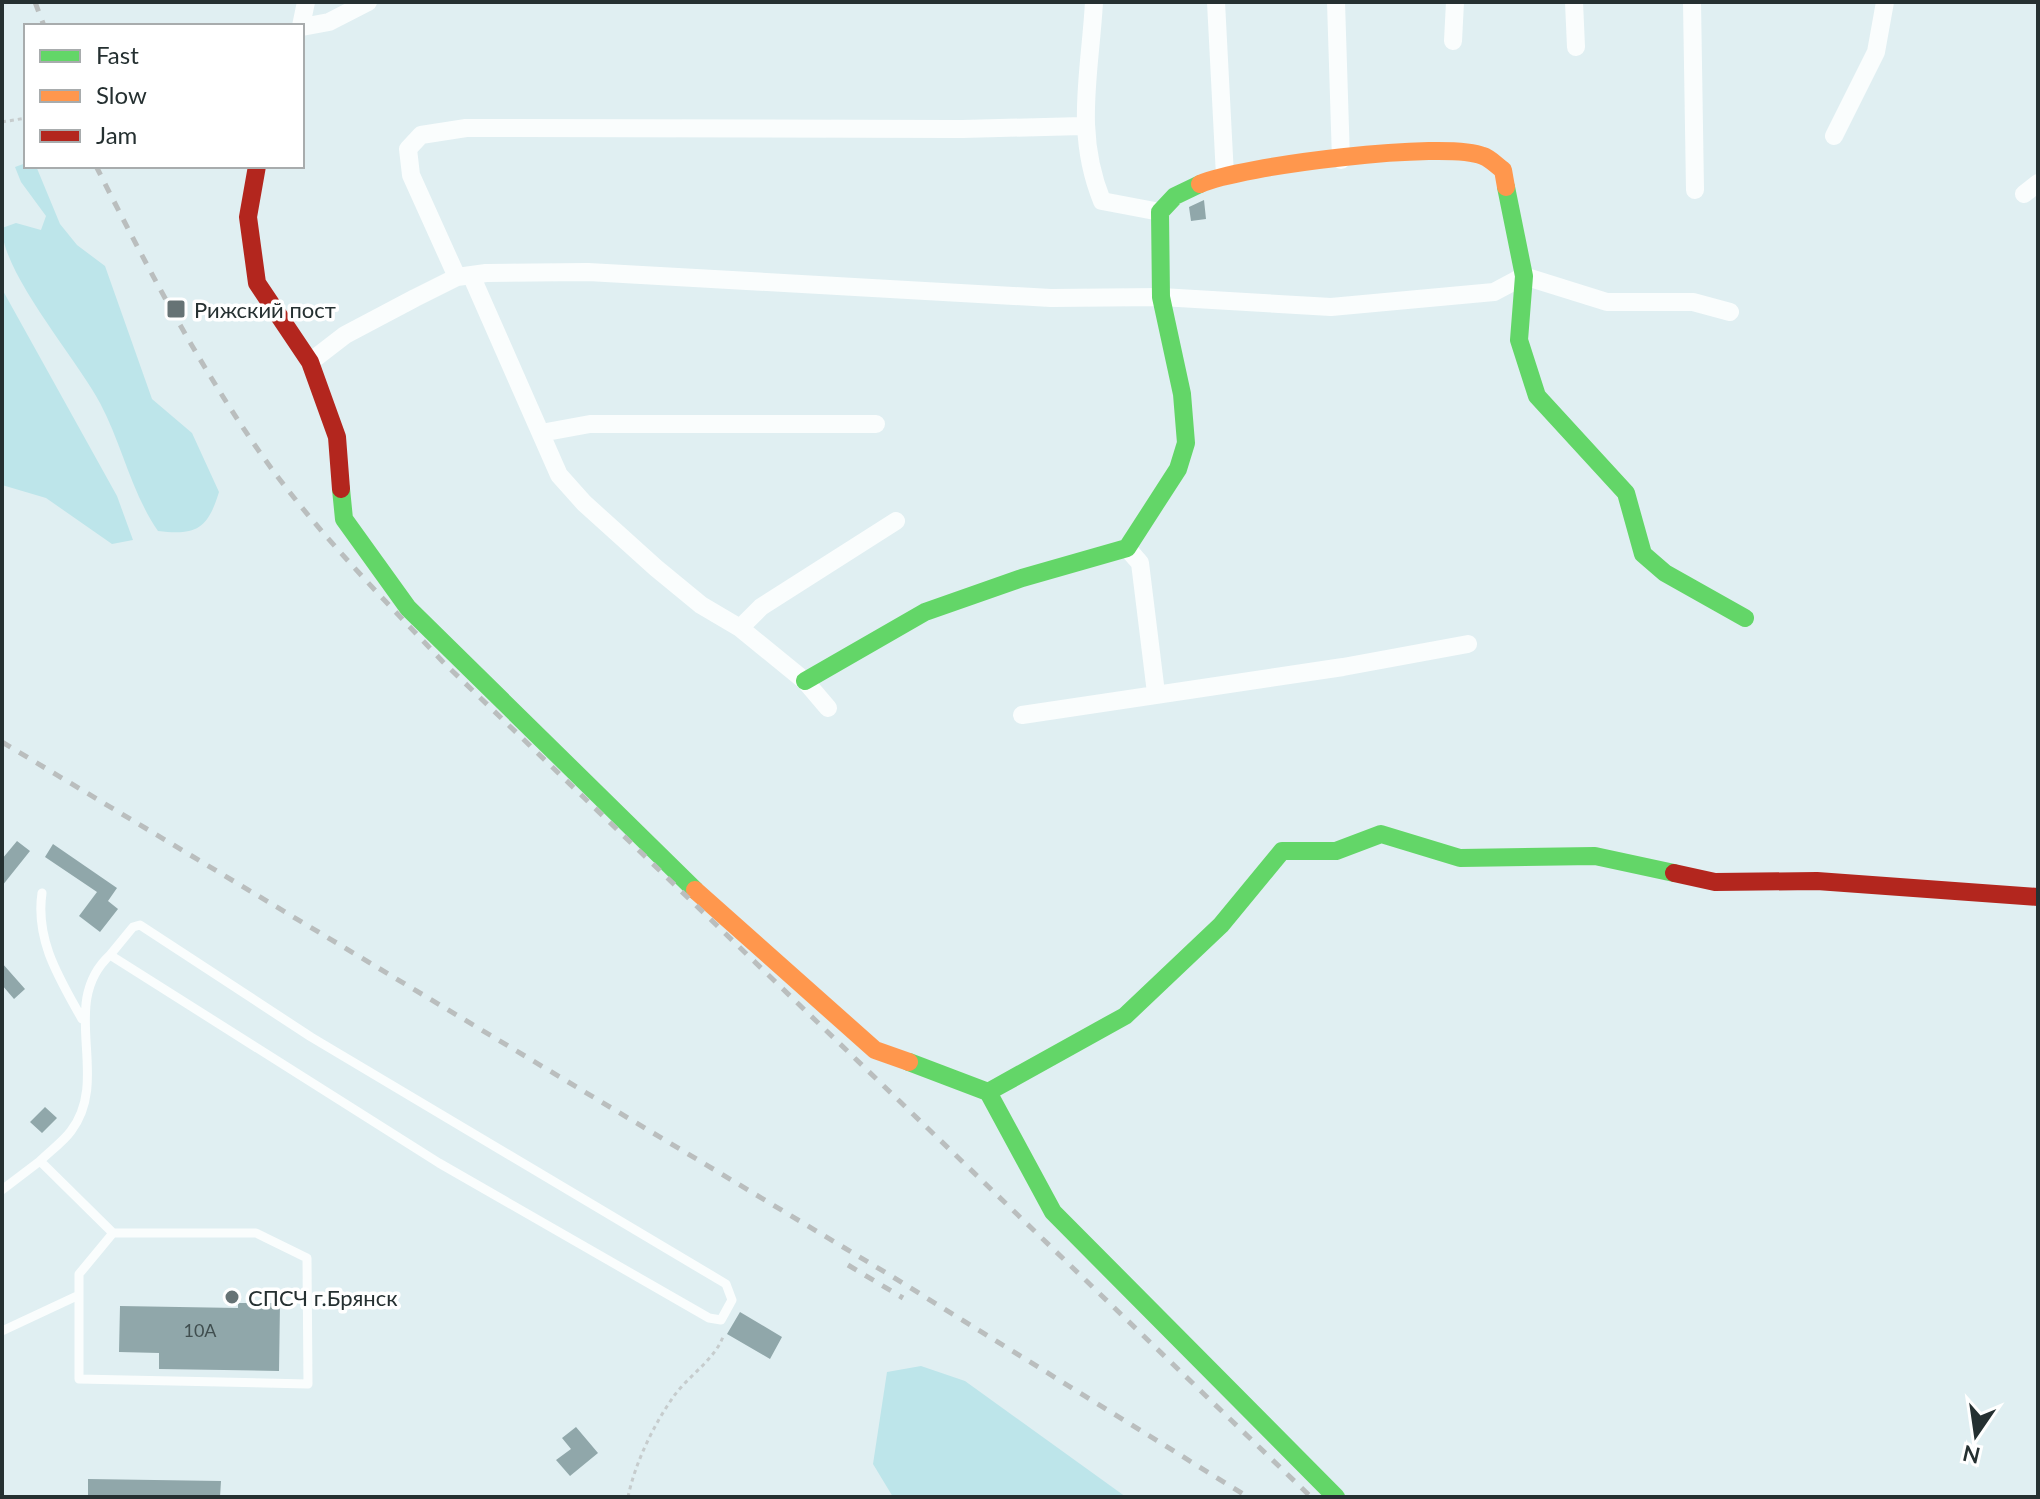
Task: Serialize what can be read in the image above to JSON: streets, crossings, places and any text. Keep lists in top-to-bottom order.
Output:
{
  "places": {
    "transit": ["Рижский пост"],
    "other": ["СПСЧ г.Брянск"]
  },
  "house_numbers": ["10А"],
  "legend": ["Fast", "Slow", "Jam"],
  "north": "bottom"
}
